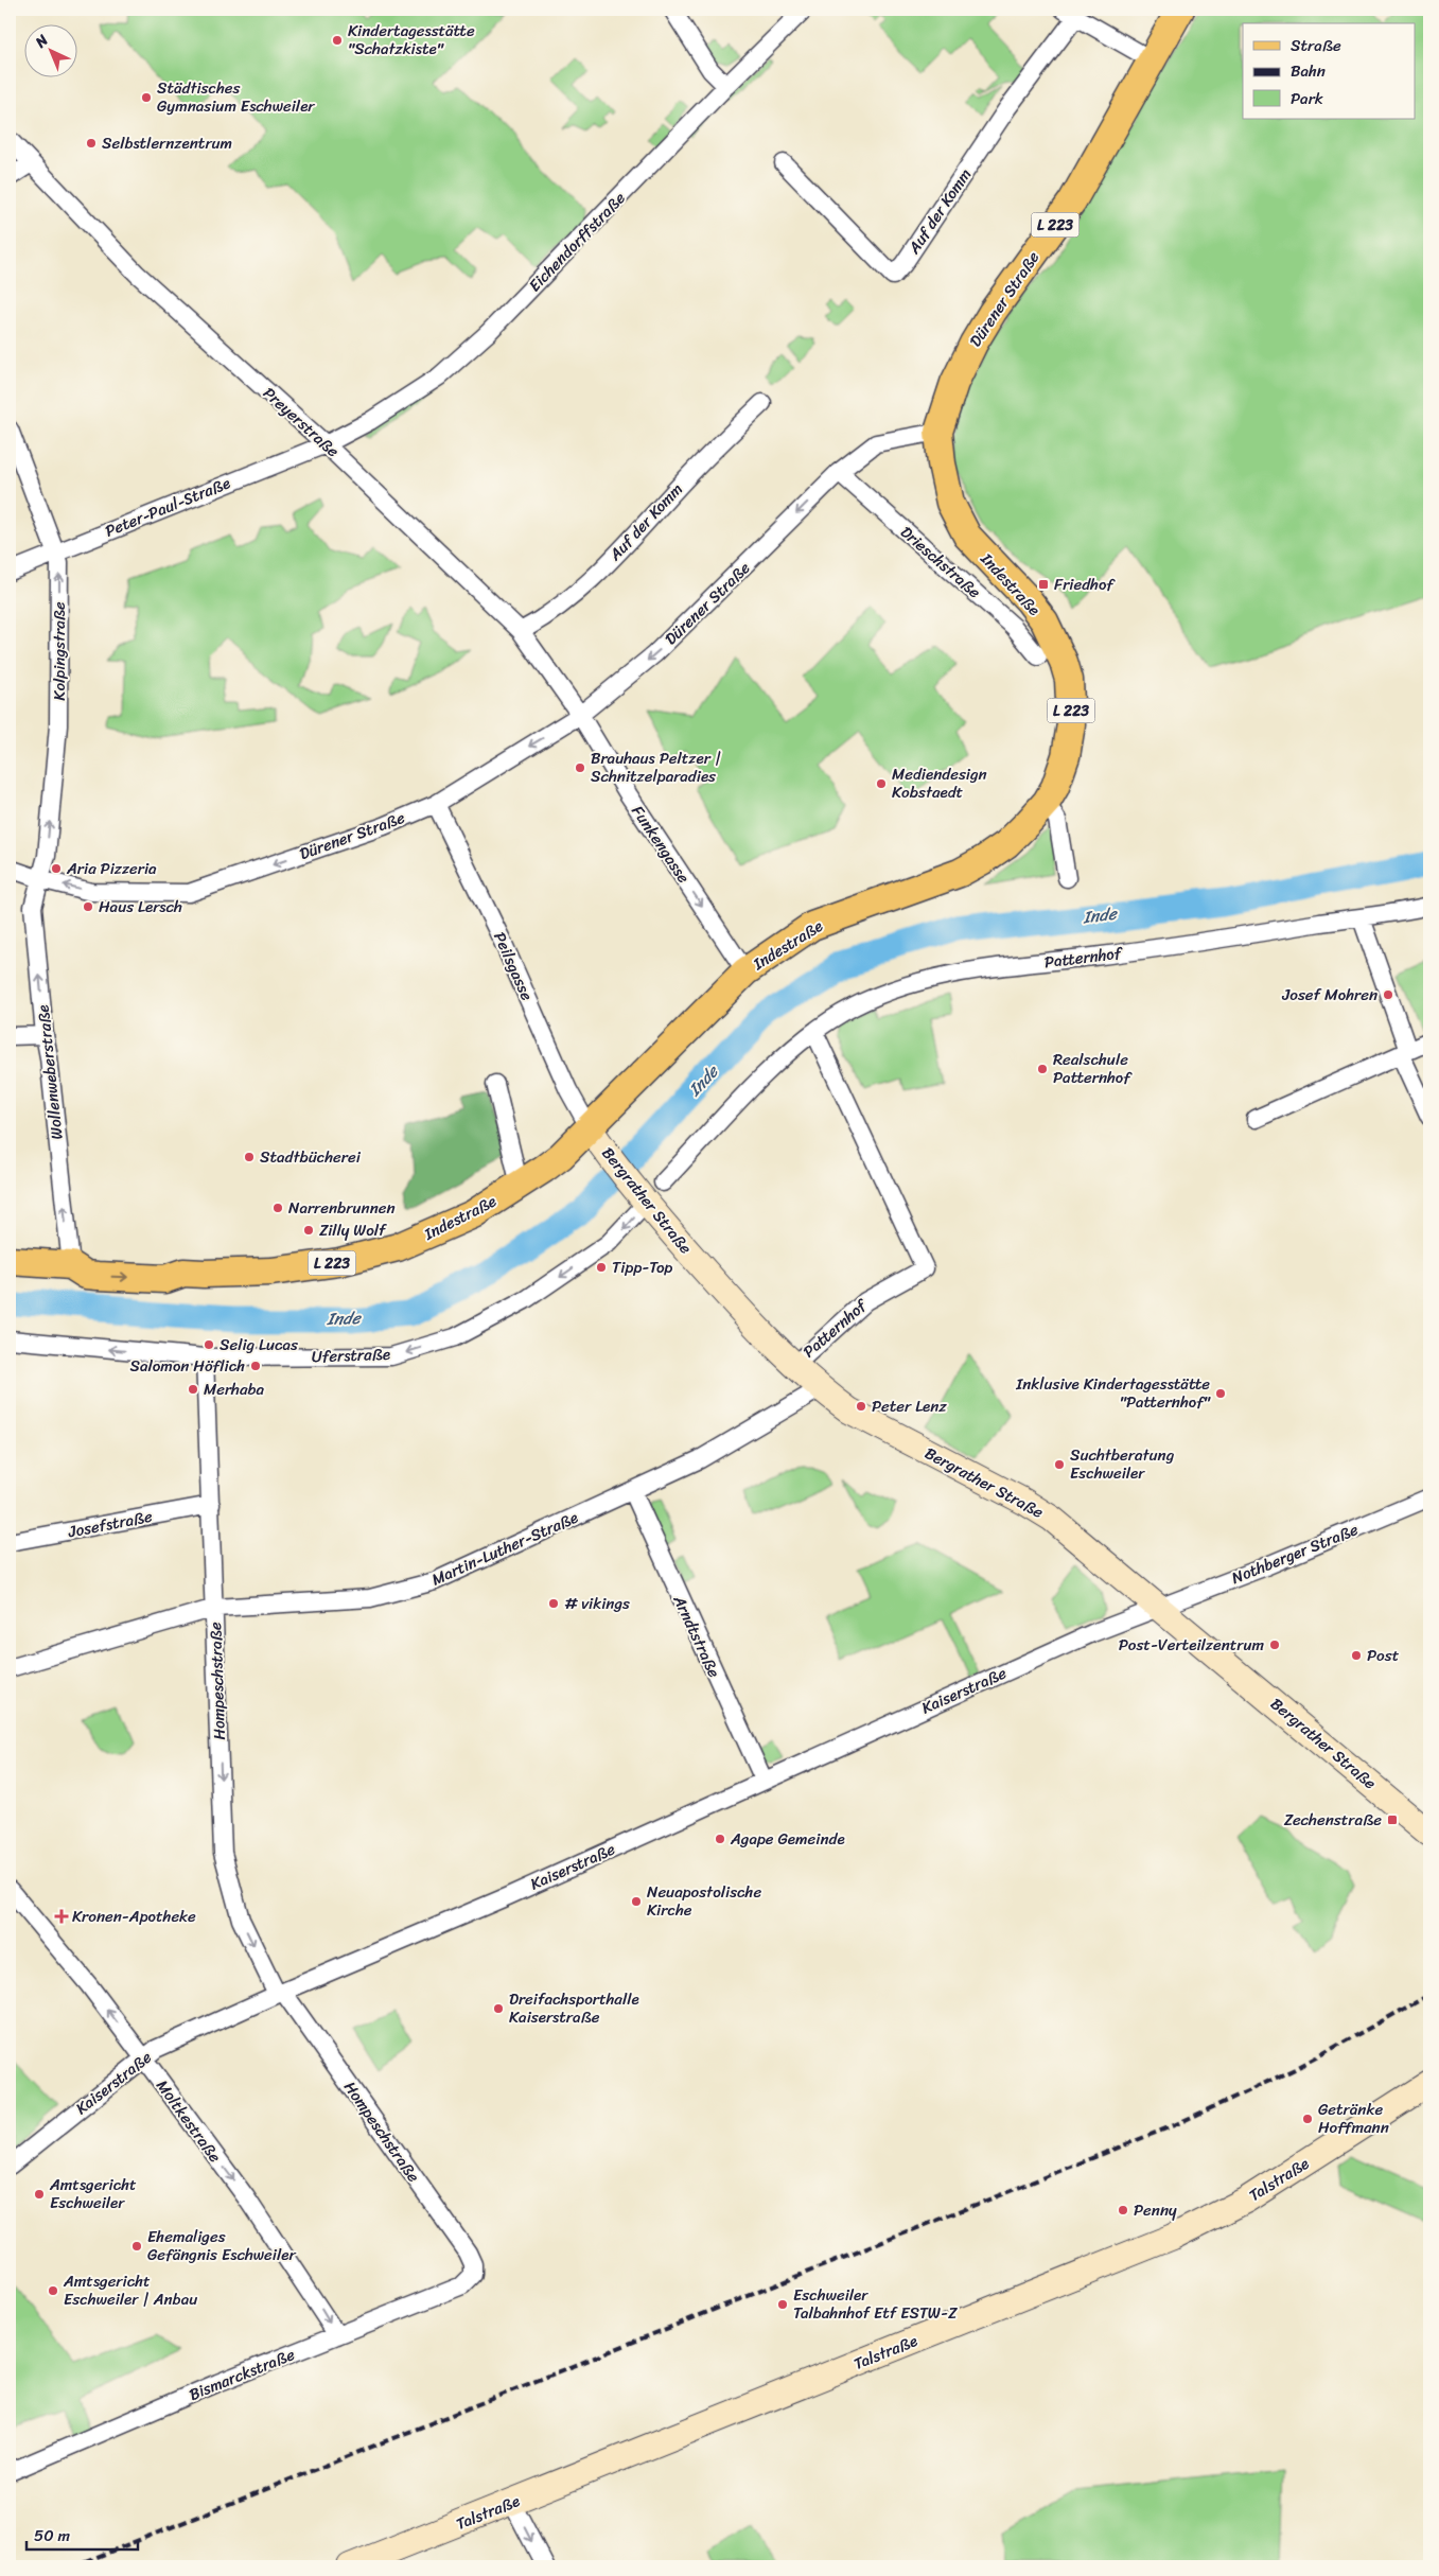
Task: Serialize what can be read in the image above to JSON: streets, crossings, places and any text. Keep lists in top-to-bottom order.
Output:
{
  "streets": {
    "main road": [
      "L 223",
      "Dürener Straße",
      "Indestraße",
      "Bergrather Straße",
      "Talstraße"
    ],
    "street": [
      "Auf der Komm",
      "Eichendorffstraße",
      "Preyerstraße",
      "Peter-Paul-Straße",
      "Drieschstraße",
      "Kolpingstraße",
      "Funkengasse",
      "Patternhof",
      "Peilsgasse",
      "Wollenweberstraße",
      "Uferstraße",
      "Josefstraße",
      "Martin-Luther-Straße",
      "Nothberger Straße",
      "Arndtstraße",
      "Hompeschstraße",
      "Kaiserstraße",
      "Moltkestraße",
      "Bismarckstraße"
    ]
  },
  "crossings": [
    ["Auf der Komm", "Preyerstraße"],
    ["Eichendorffstraße", "Preyerstraße"],
    ["Eichendorffstraße", "Peter-Paul-Straße"],
    ["Dürener Straße", "Preyerstraße"],
    ["Dürener Straße", "Drieschstraße"],
    ["Dürener Straße", "Indestraße"],
    ["Dürener Straße", "Kolpingstraße"],
    ["Dürener Straße", "Funkengasse"],
    ["Dürener Straße", "Peilsgasse"],
    ["Dürener Straße", "Wollenweberstraße"],
    ["Preyerstraße", "Peter-Paul-Straße"],
    ["Preyerstraße", "Funkengasse"],
    ["Peter-Paul-Straße", "Kolpingstraße"],
    ["Indestraße", "Funkengasse"],
    ["Indestraße", "Peilsgasse"],
    ["Indestraße", "Wollenweberstraße"],
    ["Indestraße", "Bergrather Straße"],
    ["Kolpingstraße", "Wollenweberstraße"],
    ["Patternhof", "Bergrather Straße"],
    ["Peilsgasse", "Bergrather Straße"],
    ["Bergrather Straße", "Uferstraße"],
    ["Bergrather Straße", "Martin-Luther-Straße"],
    ["Bergrather Straße", "Nothberger Straße"],
    ["Bergrather Straße", "Kaiserstraße"],
    ["Uferstraße", "Hompeschstraße"],
    ["Josefstraße", "Hompeschstraße"],
    ["Martin-Luther-Straße", "Arndtstraße"],
    ["Martin-Luther-Straße", "Hompeschstraße"],
    ["Nothberger Straße", "Kaiserstraße"],
    ["Arndtstraße", "Kaiserstraße"],
    ["Hompeschstraße", "Kaiserstraße"],
    ["Hompeschstraße", "Bismarckstraße"],
    ["Kaiserstraße", "Moltkestraße"],
    ["Moltkestraße", "Bismarckstraße"]
  ],
  "one_way": [
    "Dürener Straße",
    "Kolpingstraße",
    "Funkengasse",
    "Wollenweberstraße",
    "Uferstraße",
    "Hompeschstraße"
  ],
  "water": ["Inde"],
  "places": {
    "other": [
      "Kindertagesstätte \"Schatzkiste\"",
      "Städtisches Gymnasium Eschweiler",
      "Selbstlernzentrum",
      "Brauhaus Peltzer | Schnitzelparadies",
      "Mediendesign Kobstaedt",
      "Aria Pizzeria",
      "Haus Lersch",
      "Josef Mohren",
      "Realschule Patternhof",
      "Stadtbücherei",
      "Narrenbrunnen",
      "Zilly Wolf",
      "Tipp-Top",
      "Selig Lucas",
      "Salomon Höflich",
      "Merhaba",
      "Inklusive Kindertagesstätte \"Patternhof\"",
      "Peter Lenz",
      "Suchtberatung Eschweiler",
      "# vikings",
      "Post-Verteilzentrum",
      "Post",
      "Agape Gemeinde",
      "Neuapostolische Kirche",
      "Dreifachsporthalle Kaiserstraße",
      "Getränke Hoffmann",
      "Amtsgericht Eschweiler",
      "Penny",
      "Ehemaliges Gefängnis Eschweiler",
      "Amtsgericht Eschweiler | Anbau",
      "Eschweiler Talbahnhof Etf ESTW-Z"
    ],
    "transit": ["Friedhof", "Zechenstraße"],
    "health": ["Kronen-Apotheke"]
  },
  "legend": ["Straße", "Bahn", "Park"],
  "scale_bar": "50 m",
  "north": "top left"
}
